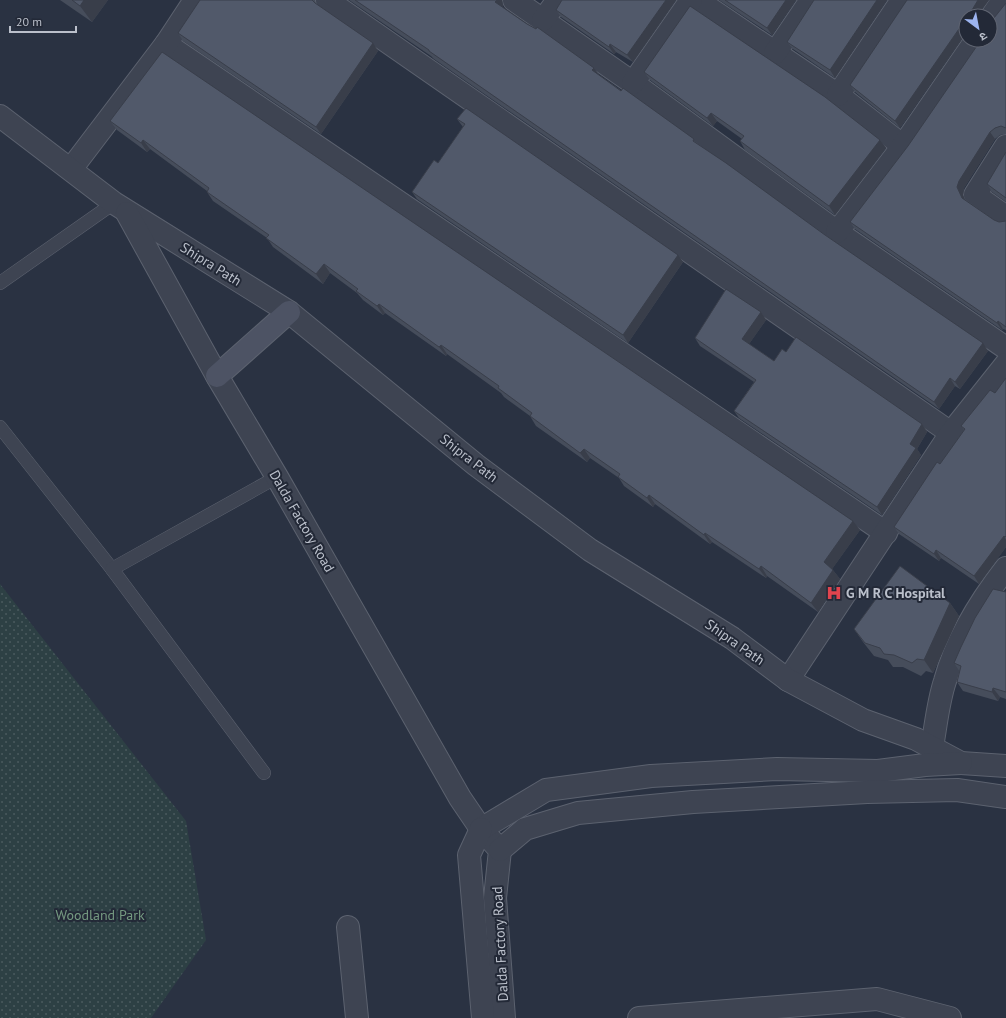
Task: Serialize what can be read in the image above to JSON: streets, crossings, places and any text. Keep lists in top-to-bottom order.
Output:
{
  "streets": {
    "street": ["Shipra Path", "Dalda Factory Road"]
  },
  "crossings": [
    ["Shipra Path", "Dalda Factory Road"]
  ],
  "parks": ["Woodland Park"],
  "places": {
    "hospital": ["G M R C Hospital"]
  },
  "scale_bar": "20 m",
  "north": "bottom right"
}
